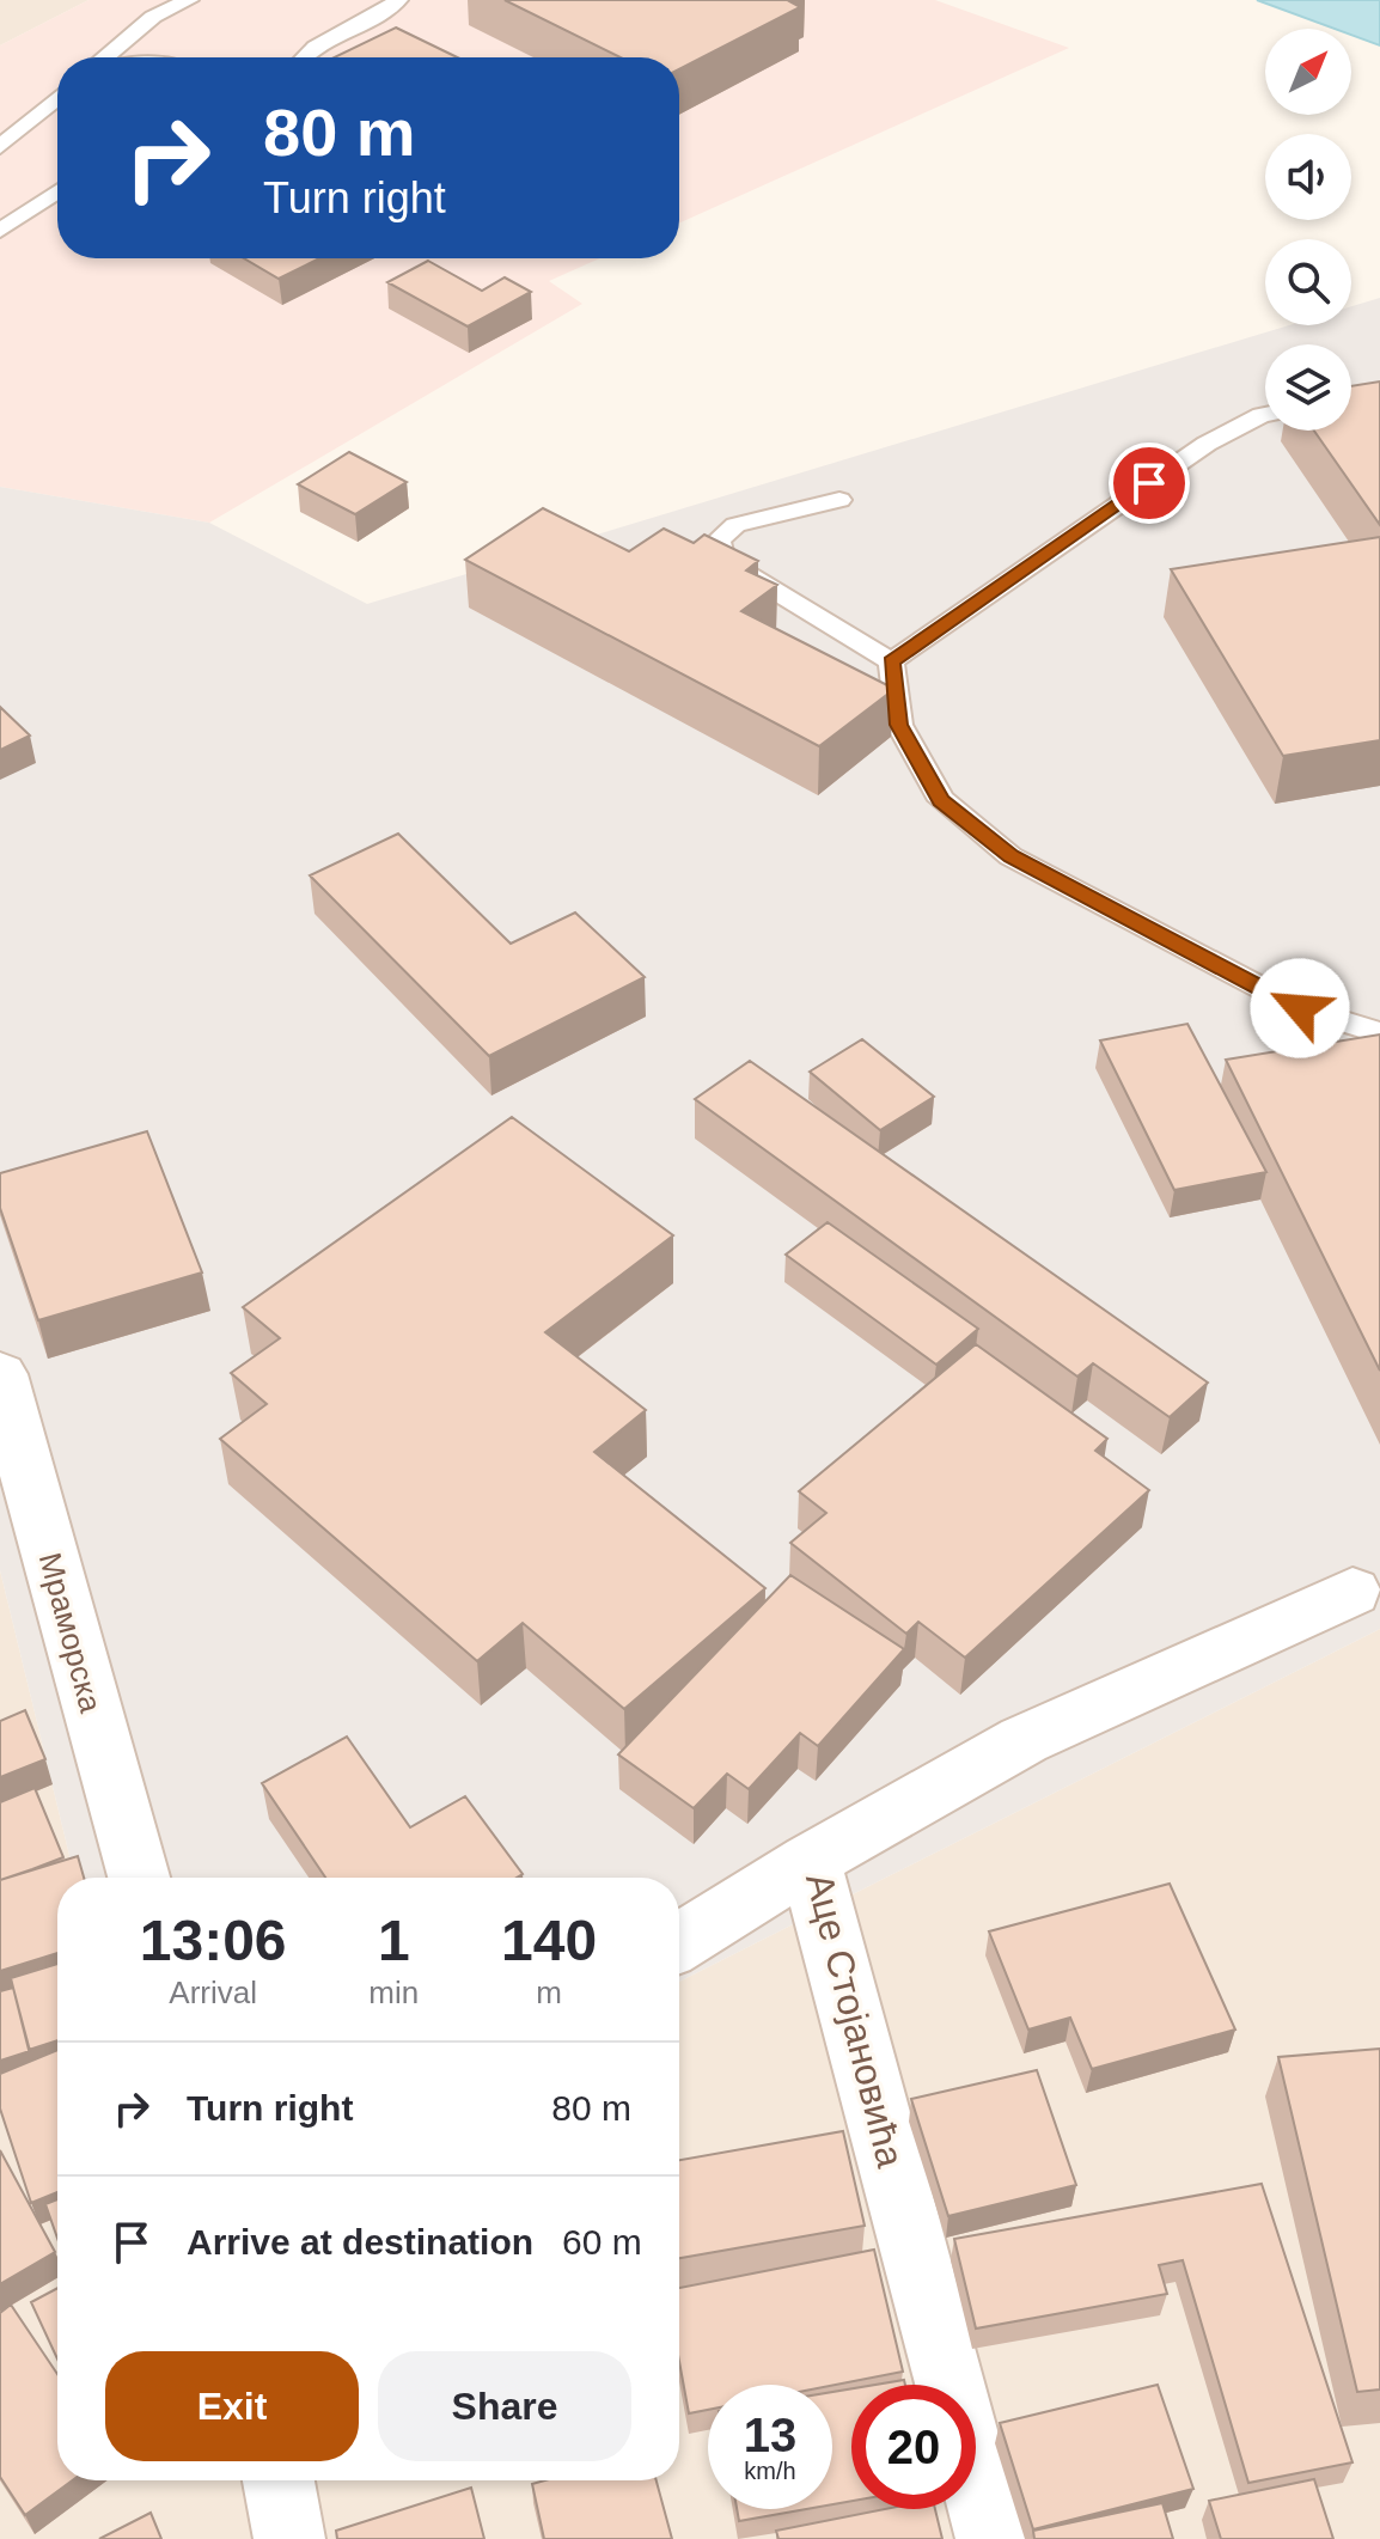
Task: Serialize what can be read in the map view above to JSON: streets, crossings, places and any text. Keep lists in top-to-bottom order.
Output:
{
  "streets": {
    "street": ["Мраморска", "Аце Стојановића"]
  },
  "north": "top right",
  "page": {
    "turn": ["80 m", "Turn right"],
    "eta": [
      "13:06",
      "Arrival",
      "1",
      "min",
      "140",
      "m"
    ],
    "list": [
      {
        "name": "Turn right",
        "value": "80 m"
      },
      {
        "name": "Arrive at destination",
        "value": "60 m"
      }
    ],
    "buttons": ["Exit", "Share"],
    "speed": "13 km/h",
    "limit": "20"
  }
}
